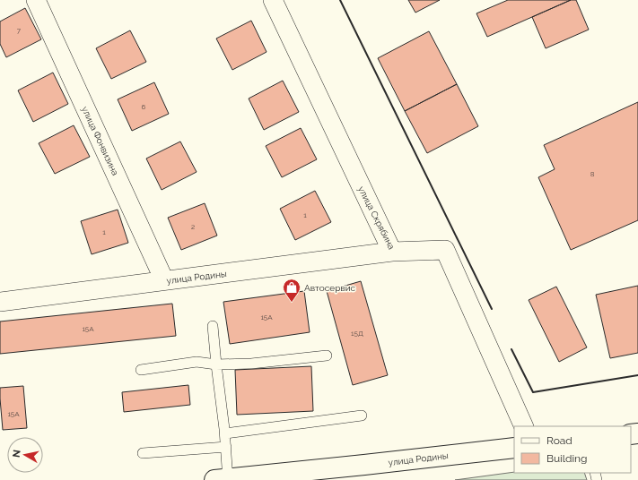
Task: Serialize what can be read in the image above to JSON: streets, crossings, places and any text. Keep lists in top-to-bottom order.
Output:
{
  "streets": {
    "street": ["улица Фонвизина", "улица Скрябина", "улица Родины"]
  },
  "crossings": [
    ["улица Фонвизина", "улица Родины"],
    ["улица Скрябина", "улица Родины"]
  ],
  "places": {
    "shop": ["Автосервис"]
  },
  "house_numbers": [
    "7",
    "6",
    "8",
    "1",
    "2",
    "1",
    "15А",
    "15А",
    "15Д",
    "15А"
  ],
  "legend": ["Road", "Building"],
  "north": "left"
}
